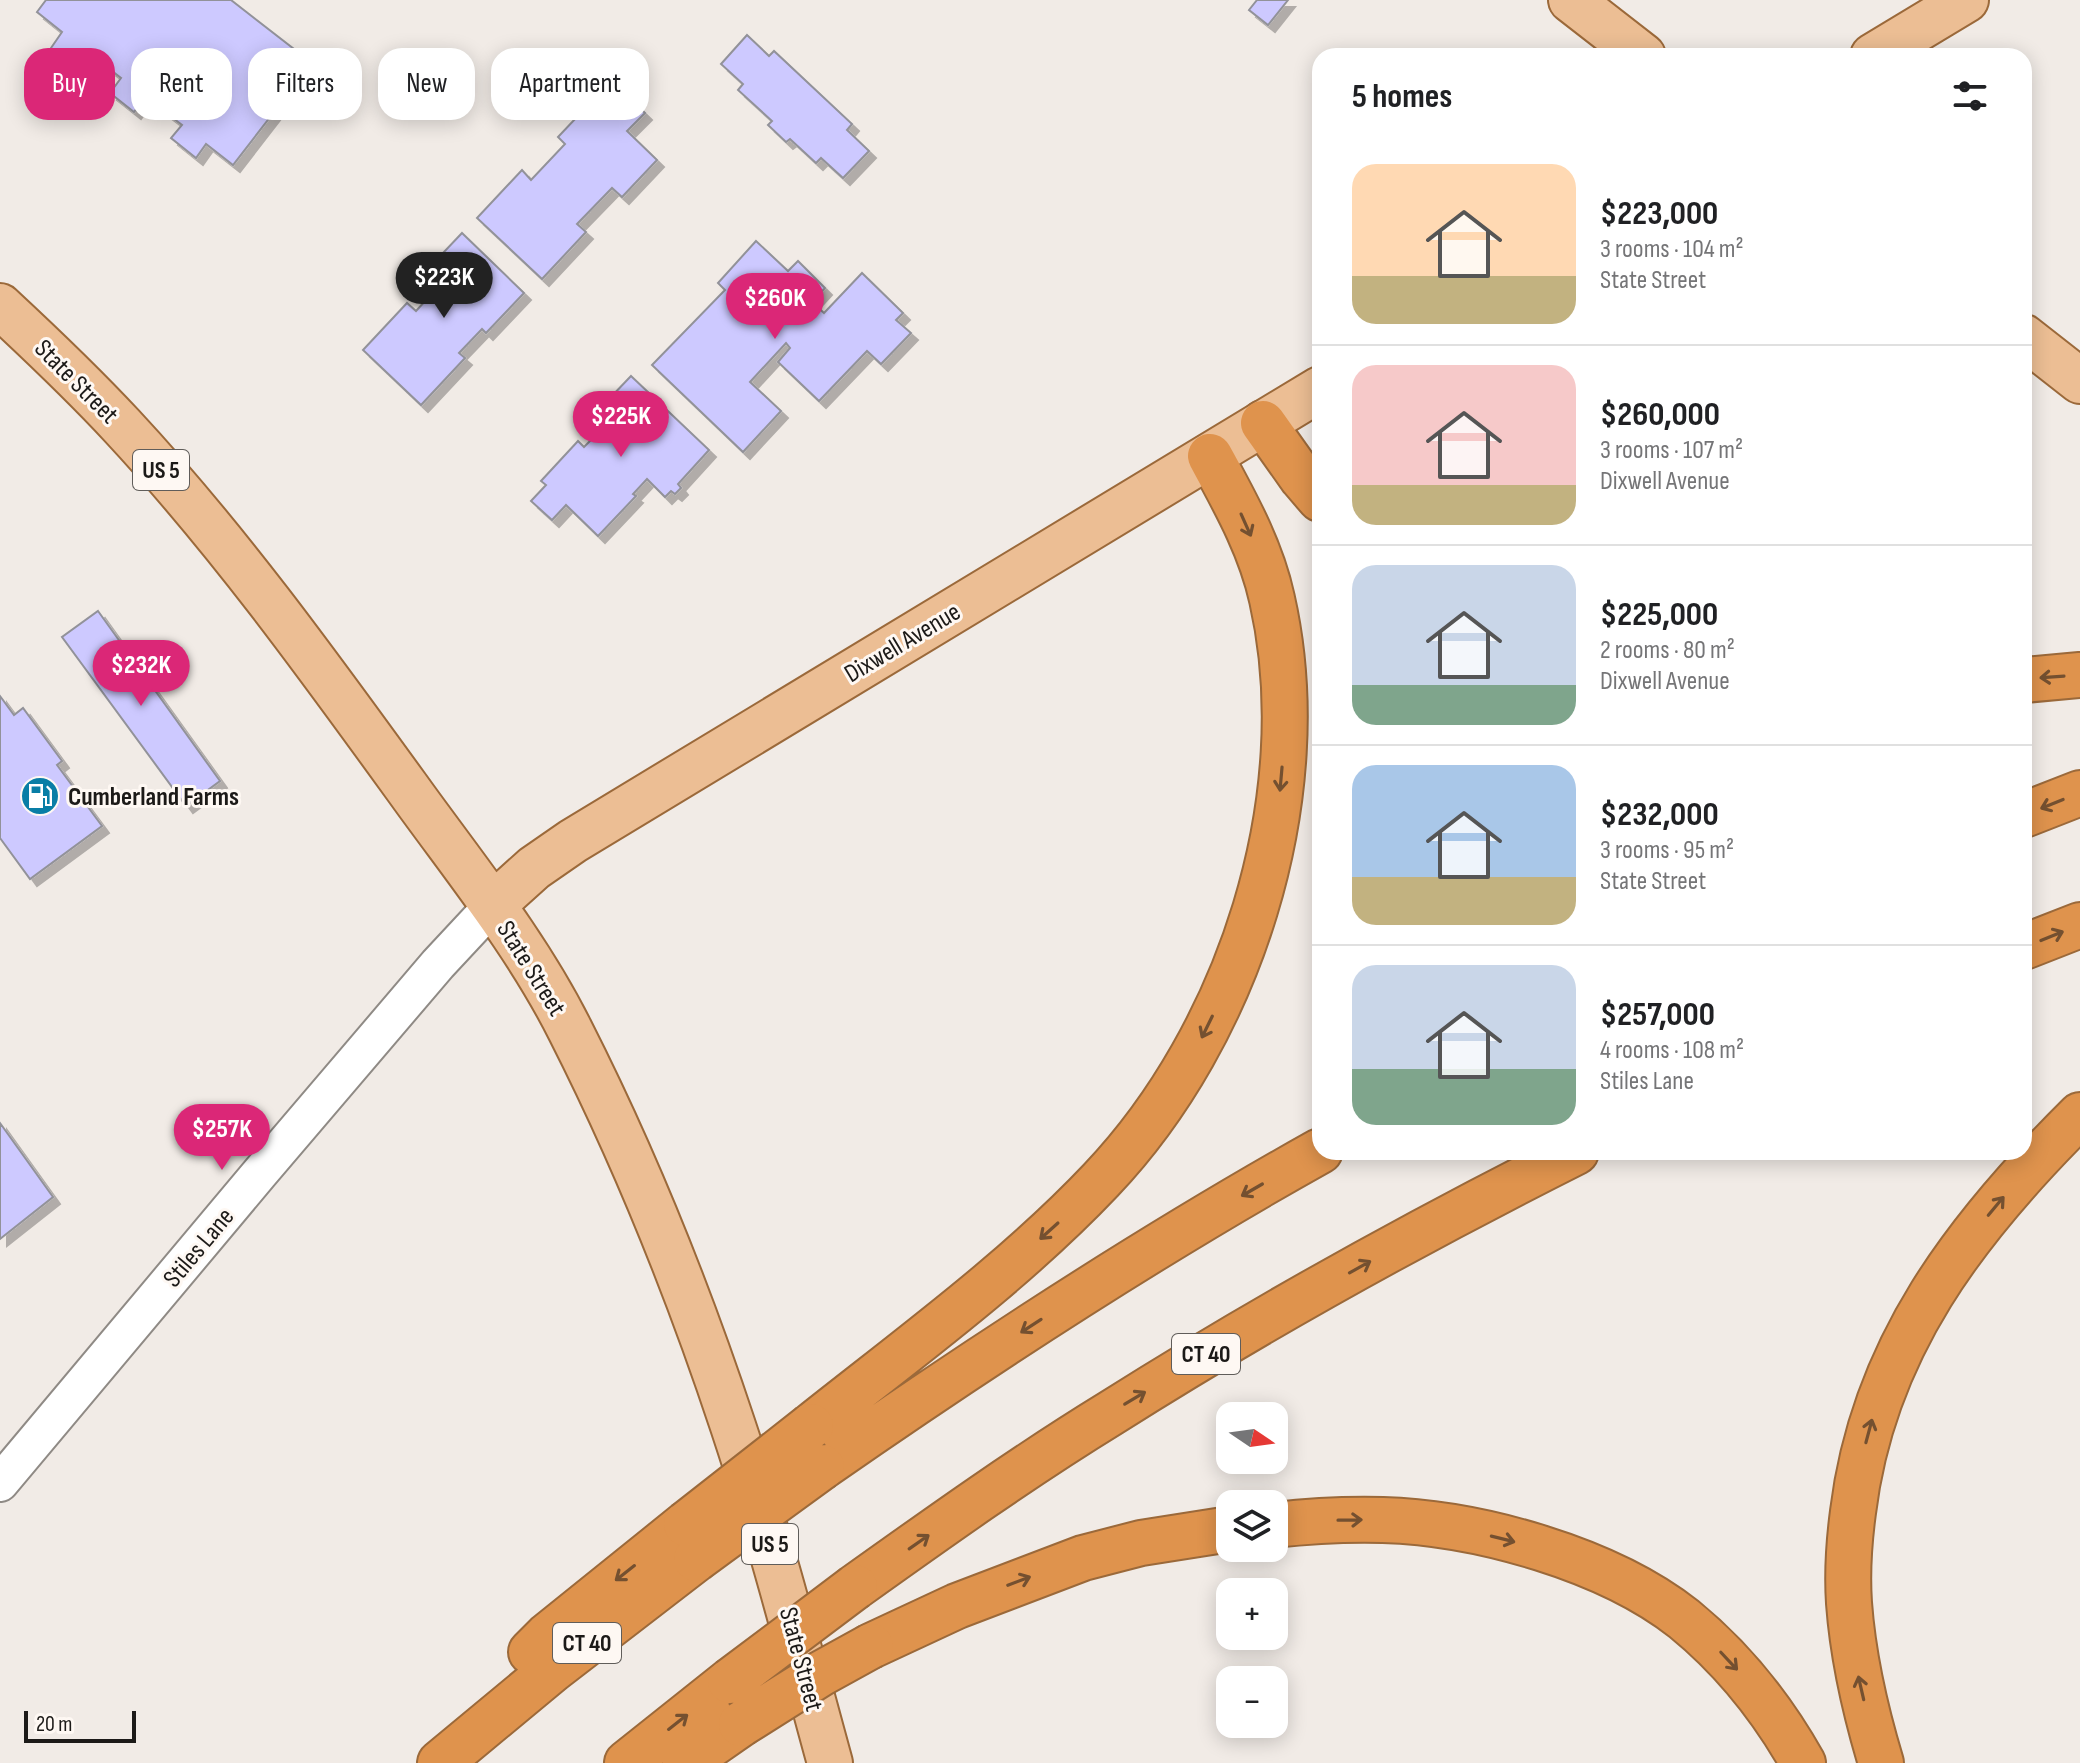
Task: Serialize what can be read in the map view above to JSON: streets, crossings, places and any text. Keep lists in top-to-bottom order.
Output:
{
  "streets": {
    "highway": ["CT 40"],
    "main road": ["State Street", "US 5", "Dixwell Avenue"],
    "street": ["Stiles Lane"]
  },
  "crossings": [
    ["State Street", "Dixwell Avenue"],
    ["State Street", "Stiles Lane"],
    ["Dixwell Avenue", "Stiles Lane"]
  ],
  "places": {
    "fuel station": ["Cumberland Farms"]
  },
  "scale_bar": "20 m",
  "north": "right",
  "page": {
    "chip": [
      "Buy",
      "Rent",
      "Filters",
      "New",
      "Apartment"
    ],
    "heading": "5 homes",
    "list": [
      {
        "name": "$223,000",
        "note": "3 rooms · 104 m² · State Street"
      },
      {
        "name": "$260,000",
        "note": "3 rooms · 107 m² · Dixwell Avenue"
      },
      {
        "name": "$225,000",
        "note": "2 rooms · 80 m² · Dixwell Avenue"
      },
      {
        "name": "$232,000",
        "note": "3 rooms · 95 m² · State Street"
      },
      {
        "name": "$257,000",
        "note": "4 rooms · 108 m² · Stiles Lane"
      }
    ],
    "price": [
      "$223K",
      "$260K",
      "$225K",
      "$232K",
      "$257K"
    ],
    "map_buttons": ["+", "−"],
    "scale": "20 m"
  }
}
